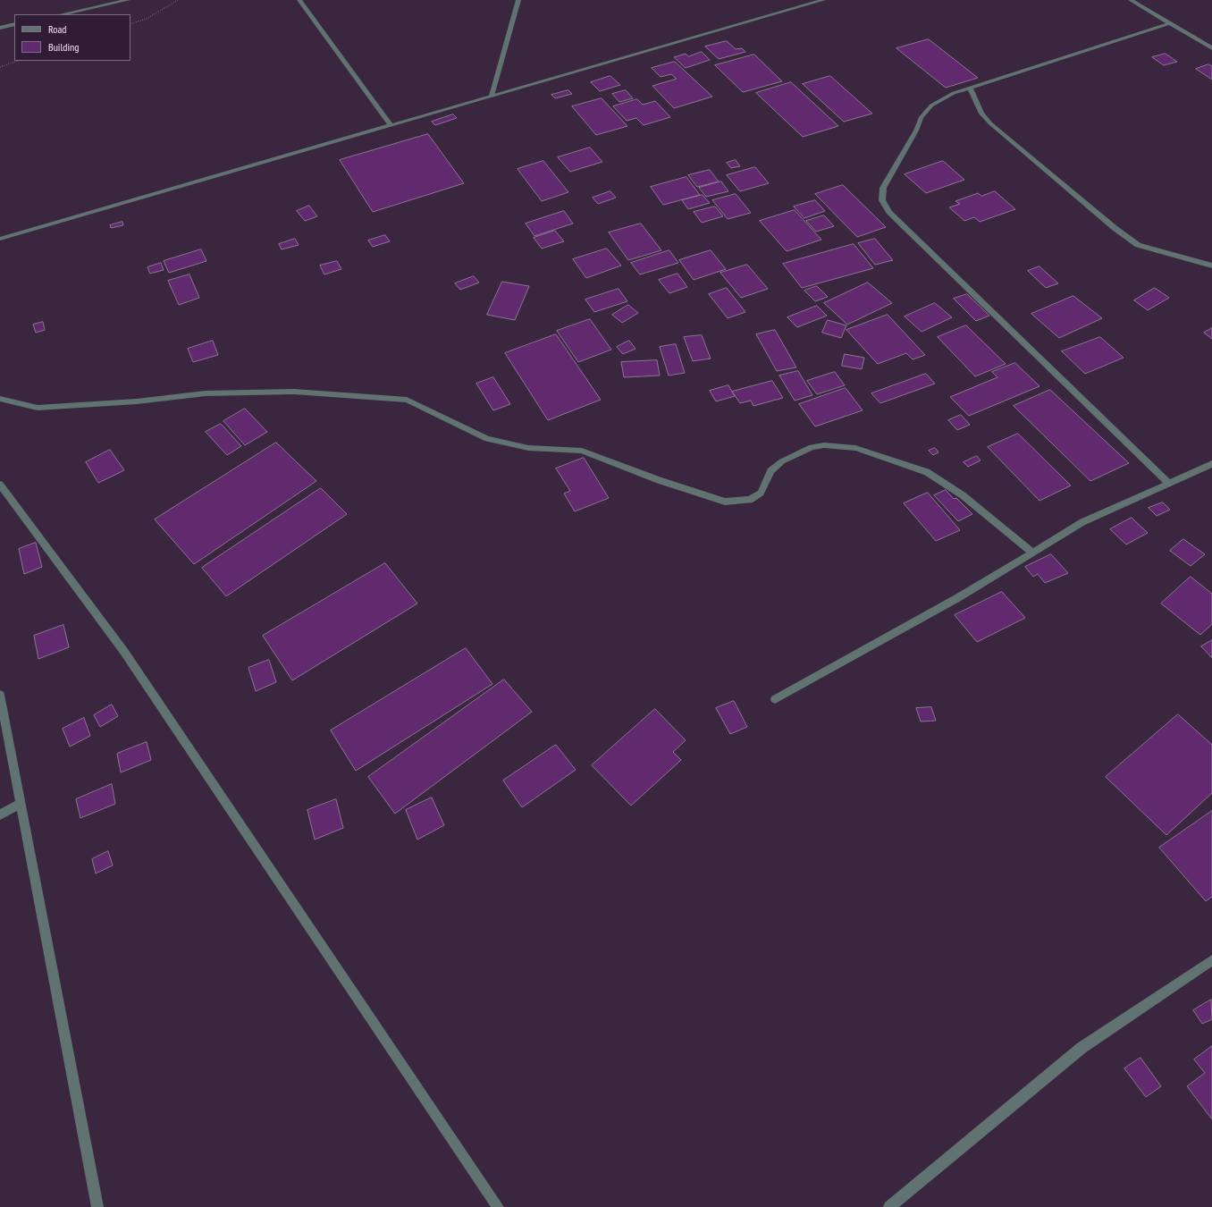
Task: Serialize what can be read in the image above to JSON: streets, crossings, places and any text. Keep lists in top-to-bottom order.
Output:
{
  "legend": ["Road", "Building"]
}
